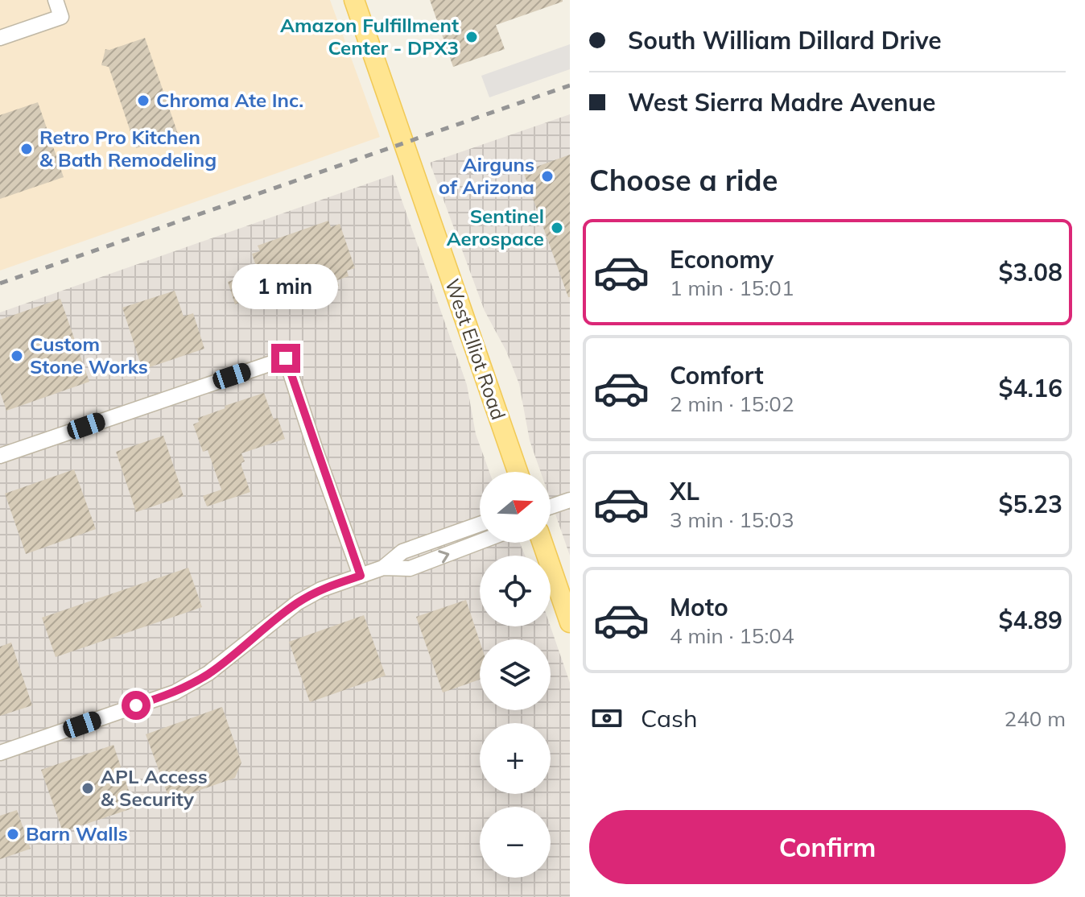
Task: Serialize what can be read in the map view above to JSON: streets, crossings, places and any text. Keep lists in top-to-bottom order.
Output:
{
  "streets": {
    "main road": ["West Elliot Road"]
  },
  "places": [
    "Amazon Fulfillment Center - DPX3",
    "Chroma Ate Inc.",
    "Retro Pro Kitchen & Bath Remodeling",
    "Airguns of Arizona",
    "Sentinel Aerospace",
    "Custom Stone Works",
    "APL Access & Security",
    "Barn Walls"
  ],
  "north": "right",
  "page": {
    "banner": ["South William Dillard Drive", "West Sierra Madre Avenue"],
    "heading": "Choose a ride",
    "list": [
      {
        "name": "Economy",
        "note": "1 min · 15:01",
        "value": "$3.08"
      },
      {
        "name": "Comfort",
        "note": "2 min · 15:02",
        "value": "$4.16"
      },
      {
        "name": "XL",
        "note": "3 min · 15:03",
        "value": "$5.23"
      },
      {
        "name": "Moto",
        "note": "4 min · 15:04",
        "value": "$4.89"
      }
    ],
    "bubble": "1 min",
    "map_buttons": ["+", "−"],
    "pay": ["Cash", "240 m"],
    "buttons": "Confirm"
  }
}
